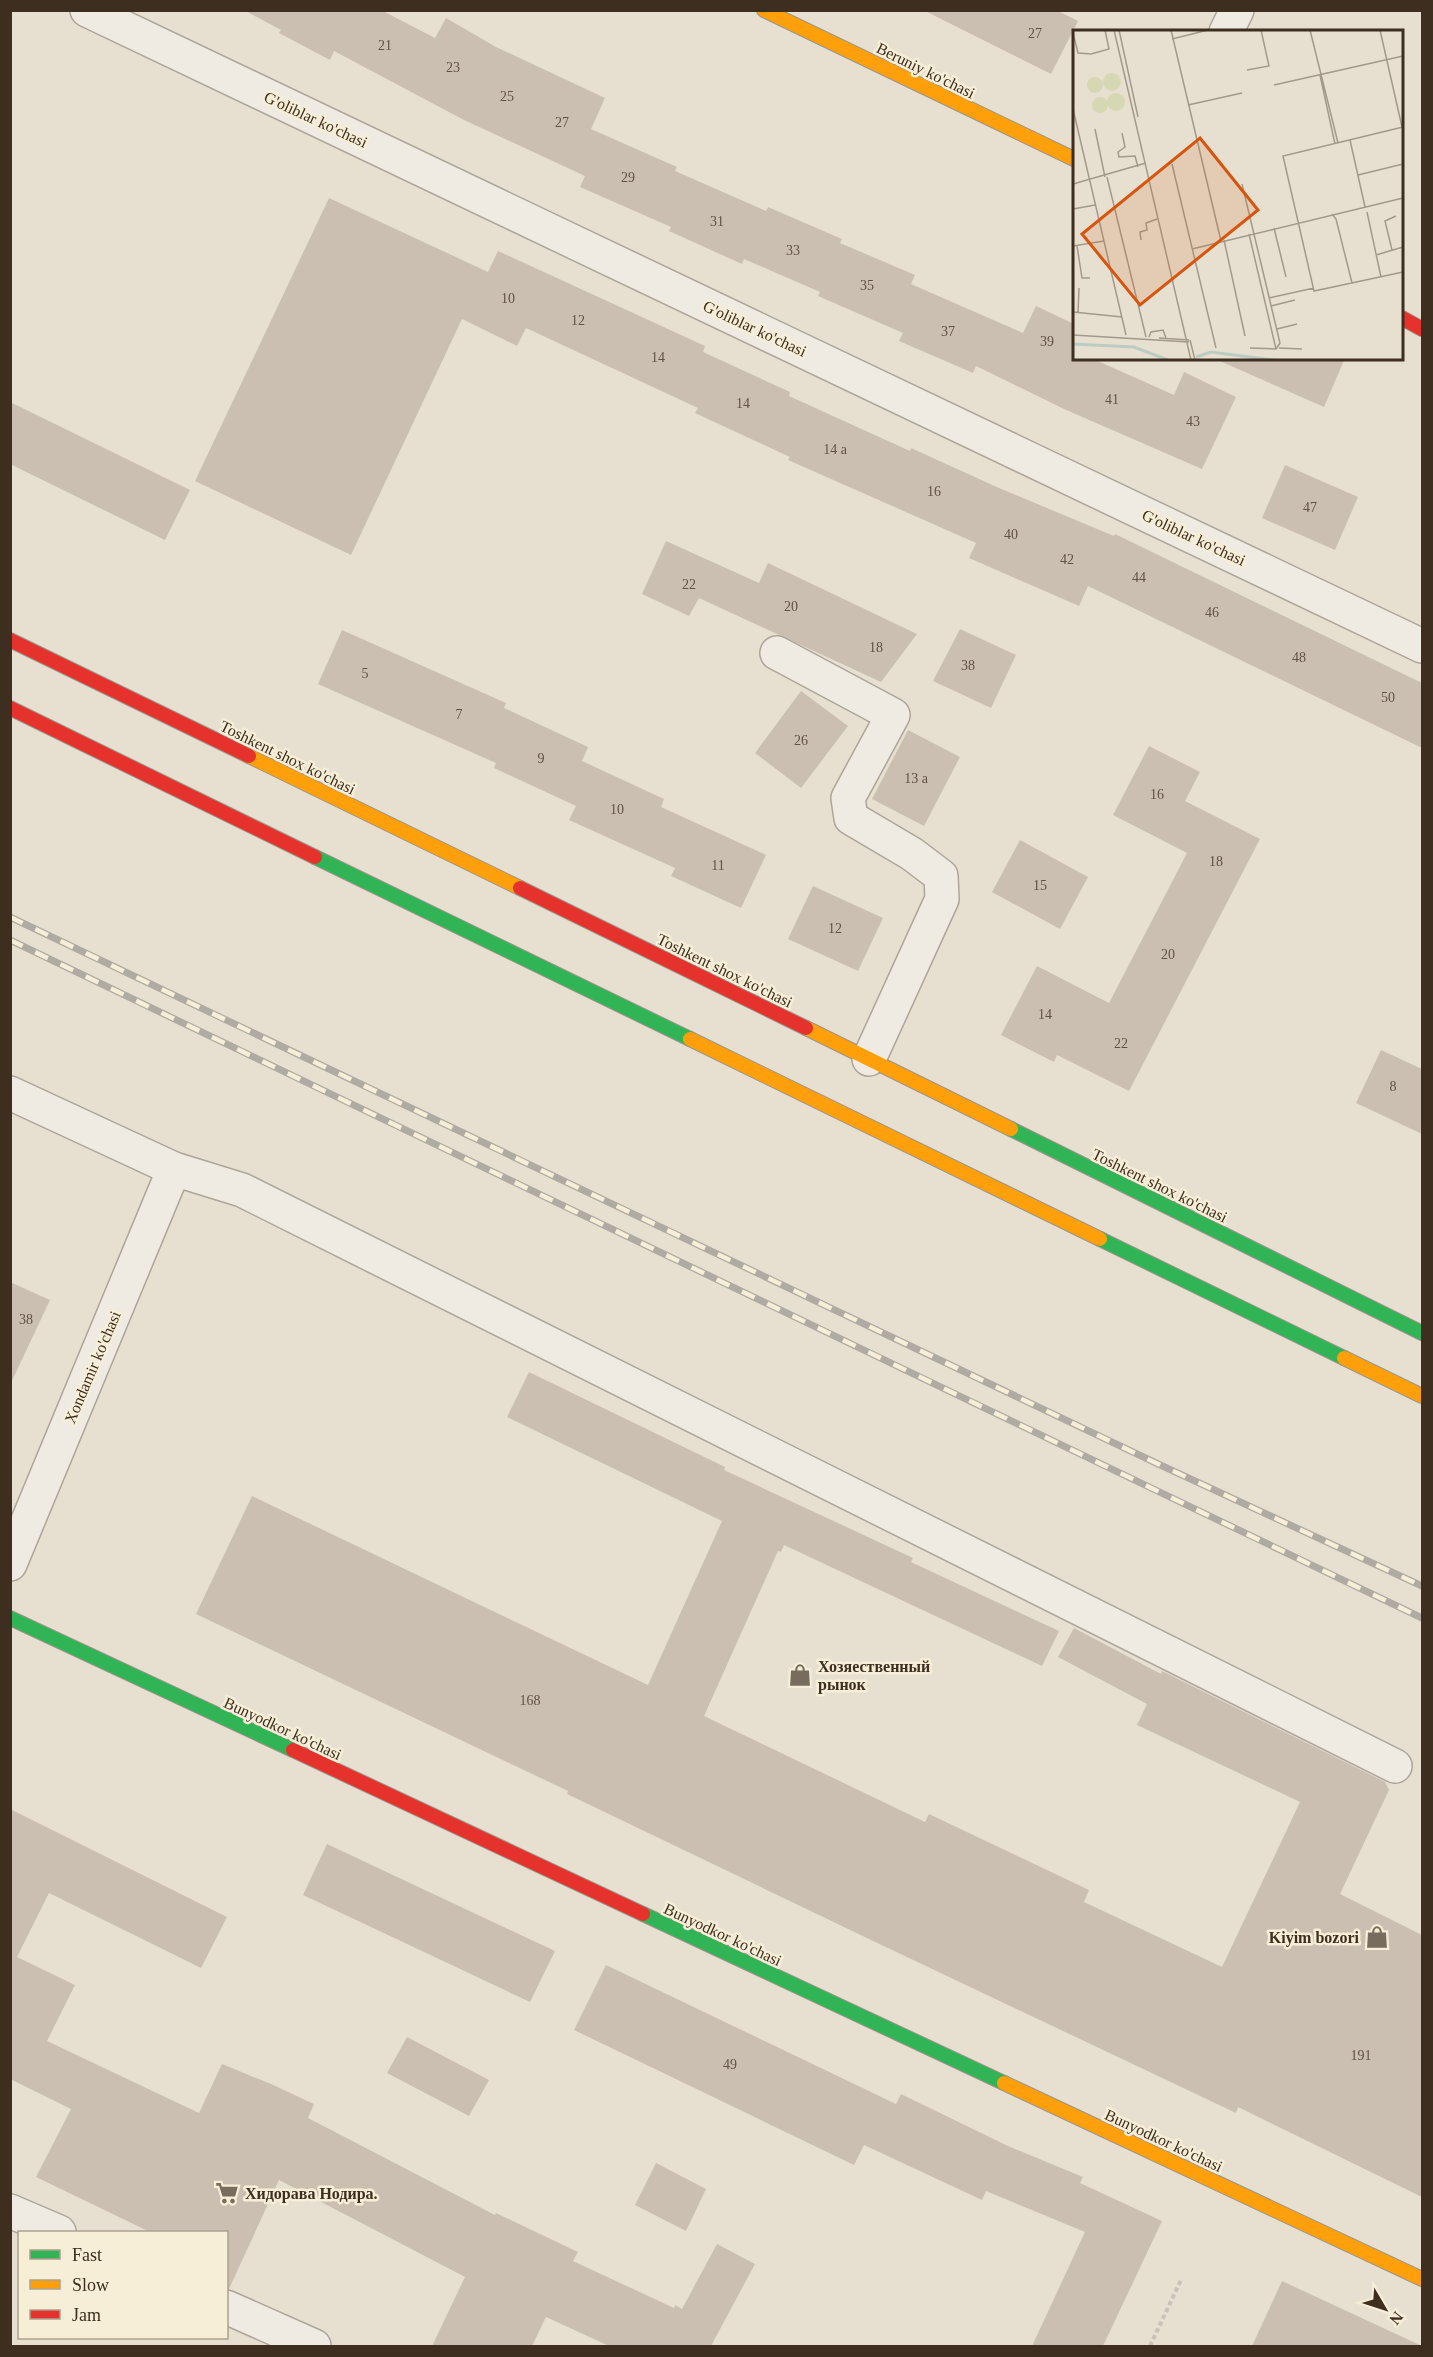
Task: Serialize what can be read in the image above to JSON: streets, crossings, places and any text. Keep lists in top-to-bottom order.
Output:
{
  "streets": {
    "main road": ["Beruniy ko'chasi", "Toshkent shox ko'chasi", "Bunyodkor ko'chasi"],
    "street": ["G'oliblar ko'chasi", "Xondamir ko'chasi"]
  },
  "places": {
    "shop": ["Хозяественный рынок", "Kiyim bozori"],
    "supermarket": ["Хидорава Нодира."]
  },
  "house_numbers": [
    "27",
    "21",
    "23",
    "25",
    "27",
    "29",
    "31",
    "33",
    "35",
    "10",
    "12",
    "37",
    "39",
    "14",
    "41",
    "14",
    "43",
    "14 а",
    "16",
    "47",
    "40",
    "42",
    "44",
    "22",
    "20",
    "46",
    "18",
    "48",
    "38",
    "5",
    "50",
    "7",
    "26",
    "9",
    "13 а",
    "16",
    "10",
    "18",
    "11",
    "15",
    "12",
    "20",
    "14",
    "22",
    "8",
    "38",
    "168",
    "191",
    "49"
  ],
  "legend": ["Fast", "Slow", "Jam"],
  "north": "bottom right"
}
